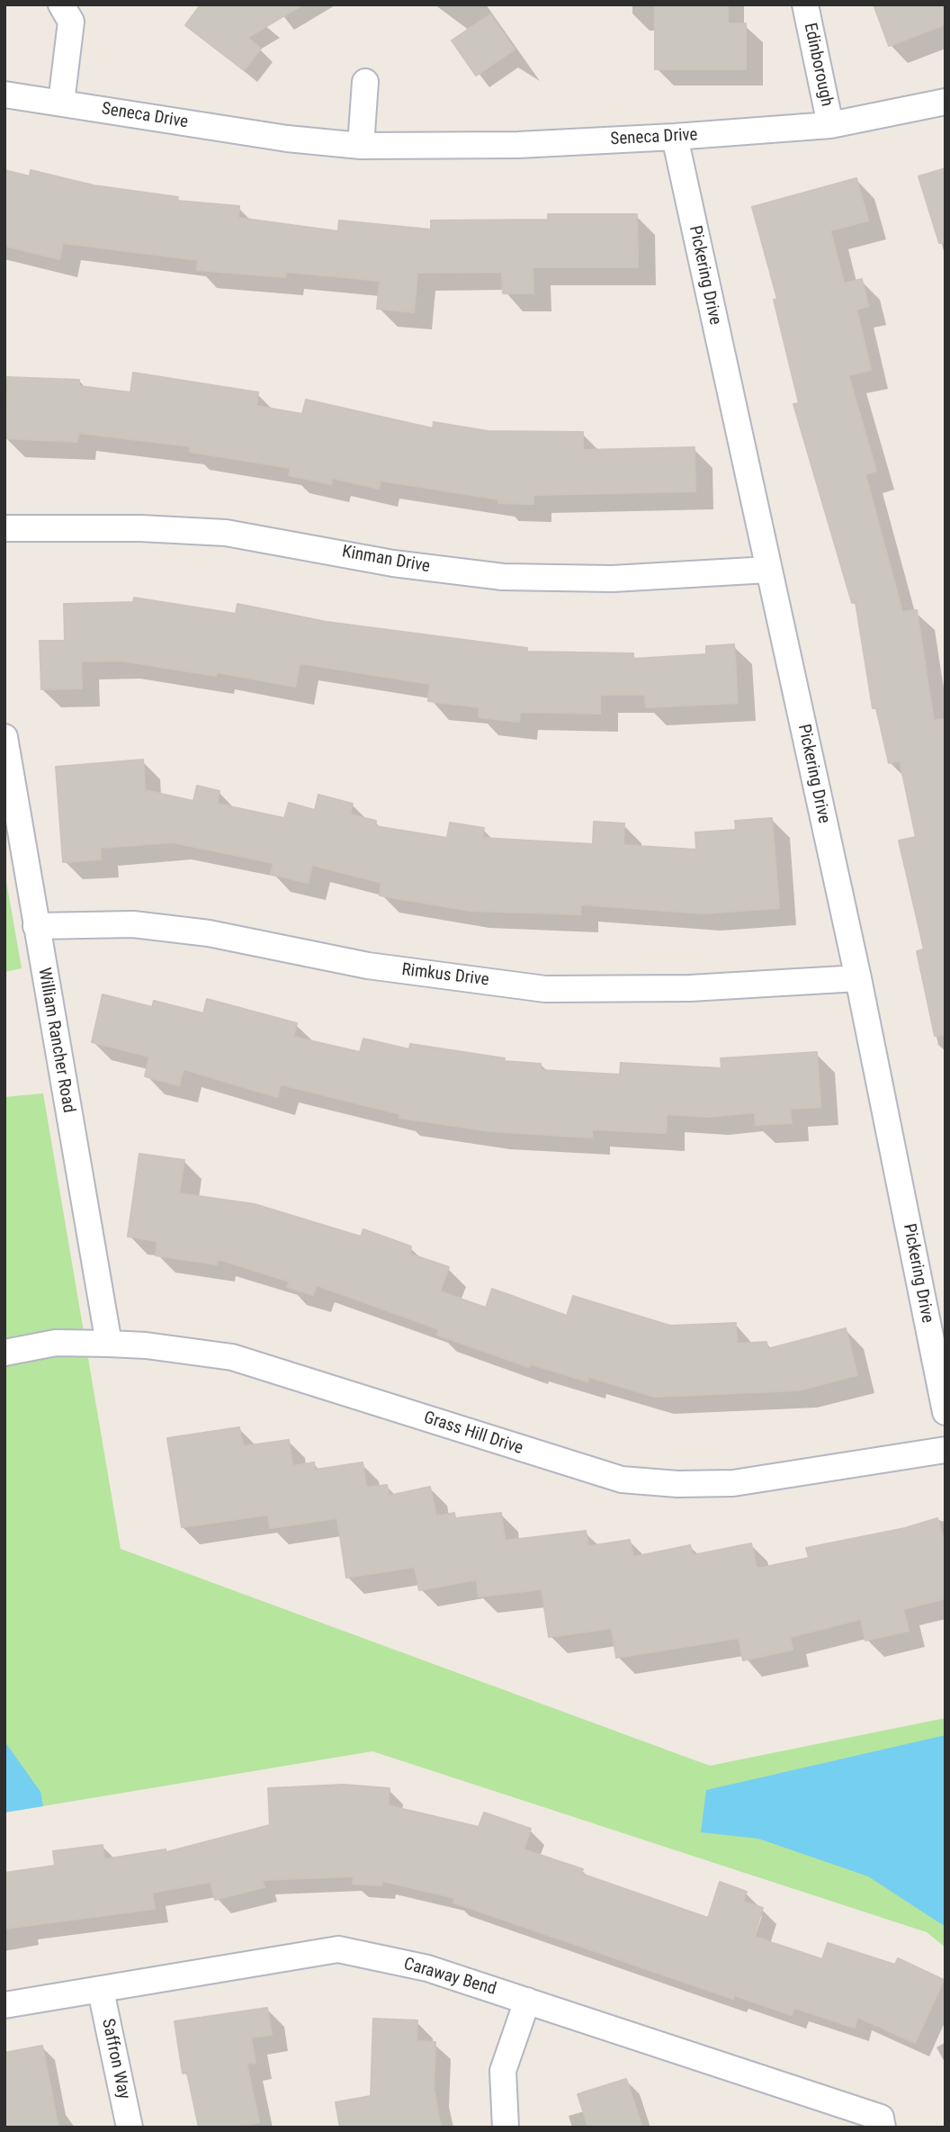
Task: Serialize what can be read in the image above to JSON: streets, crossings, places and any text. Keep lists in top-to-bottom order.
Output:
{
  "streets": {
    "street": [
      "Edinborough",
      "Seneca Drive",
      "Pickering Drive",
      "Kinman Drive",
      "Rimkus Drive",
      "William Rancher Road",
      "Grass Hill Drive",
      "Caraway Bend",
      "Saffron Way"
    ]
  },
  "crossings": [
    ["Edinborough", "Seneca Drive"],
    ["Seneca Drive", "Pickering Drive"],
    ["Pickering Drive", "Kinman Drive"],
    ["Pickering Drive", "Rimkus Drive"],
    ["Rimkus Drive", "William Rancher Road"],
    ["William Rancher Road", "Grass Hill Drive"],
    ["Caraway Bend", "Saffron Way"]
  ]
}
